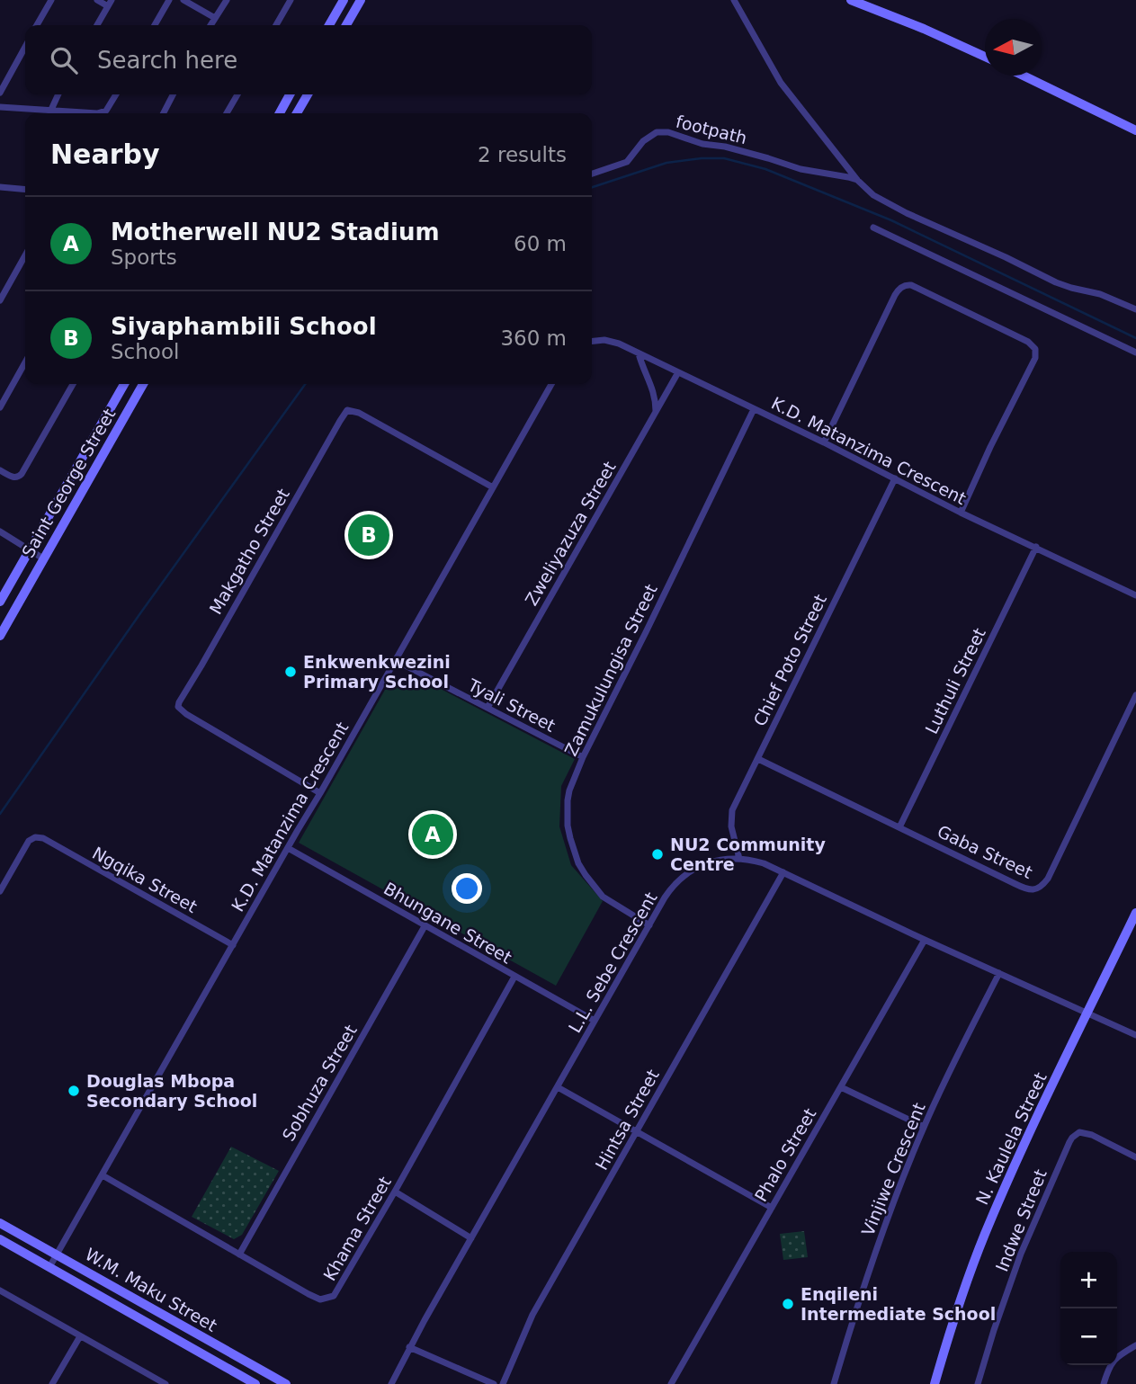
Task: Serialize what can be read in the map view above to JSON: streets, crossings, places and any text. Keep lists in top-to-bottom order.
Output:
{
  "streets": {
    "street": [
      "footpath",
      "K.D. Matanzima Crescent",
      "Saint George Street",
      "Zweliyazuza Street",
      "Makgatho Street",
      "Chief Poto Street",
      "Zamukulungisa Street",
      "Luthuli Street",
      "Tyali Street",
      "Gaba Street",
      "Ngqika Street",
      "Bhungane Street",
      "L.L. Sebe Crescent",
      "Sobhuza Street",
      "Hintsa Street",
      "N. Kaulela Street",
      "Phalo Street",
      "Vinjiwe Crescent",
      "Indwe Street",
      "Khama Street",
      "W.M. Maku Street"
    ]
  },
  "crossings": [
    ["K.D. Matanzima Crescent", "Zweliyazuza Street"],
    ["K.D. Matanzima Crescent", "Makgatho Street"],
    ["K.D. Matanzima Crescent", "Chief Poto Street"],
    ["K.D. Matanzima Crescent", "Zamukulungisa Street"],
    ["K.D. Matanzima Crescent", "Luthuli Street"],
    ["K.D. Matanzima Crescent", "Tyali Street"],
    ["K.D. Matanzima Crescent", "Ngqika Street"],
    ["K.D. Matanzima Crescent", "Bhungane Street"],
    ["K.D. Matanzima Crescent", "Khama Street"],
    ["K.D. Matanzima Crescent", "W.M. Maku Street"],
    ["Zweliyazuza Street", "Tyali Street"],
    ["Chief Poto Street", "Gaba Street"],
    ["Chief Poto Street", "L.L. Sebe Crescent"],
    ["Zamukulungisa Street", "Tyali Street"],
    ["Zamukulungisa Street", "L.L. Sebe Crescent"],
    ["Luthuli Street", "Gaba Street"],
    ["Bhungane Street", "L.L. Sebe Crescent"],
    ["Bhungane Street", "Sobhuza Street"],
    ["Bhungane Street", "Khama Street"],
    ["L.L. Sebe Crescent", "Hintsa Street"],
    ["L.L. Sebe Crescent", "N. Kaulela Street"],
    ["L.L. Sebe Crescent", "Phalo Street"],
    ["L.L. Sebe Crescent", "Vinjiwe Crescent"],
    ["Sobhuza Street", "Khama Street"]
  ],
  "places": [
    "Enkwenkwezini Primary School",
    "NU2 Community Centre",
    "Douglas Mbopa Secondary School",
    "Enqileni Intermediate School"
  ],
  "north": "left",
  "page": {
    "search": "Search here",
    "heading": ["Nearby", "2 results"],
    "list": [
      {
        "mark": "A",
        "name": "Motherwell NU2 Stadium",
        "note": "Sports",
        "value": "60 m"
      },
      {
        "mark": "B",
        "name": "Siyaphambili School",
        "note": "School",
        "value": "360 m"
      }
    ],
    "pins": ["B", "A"],
    "map_buttons": ["+", "−"]
  }
}
